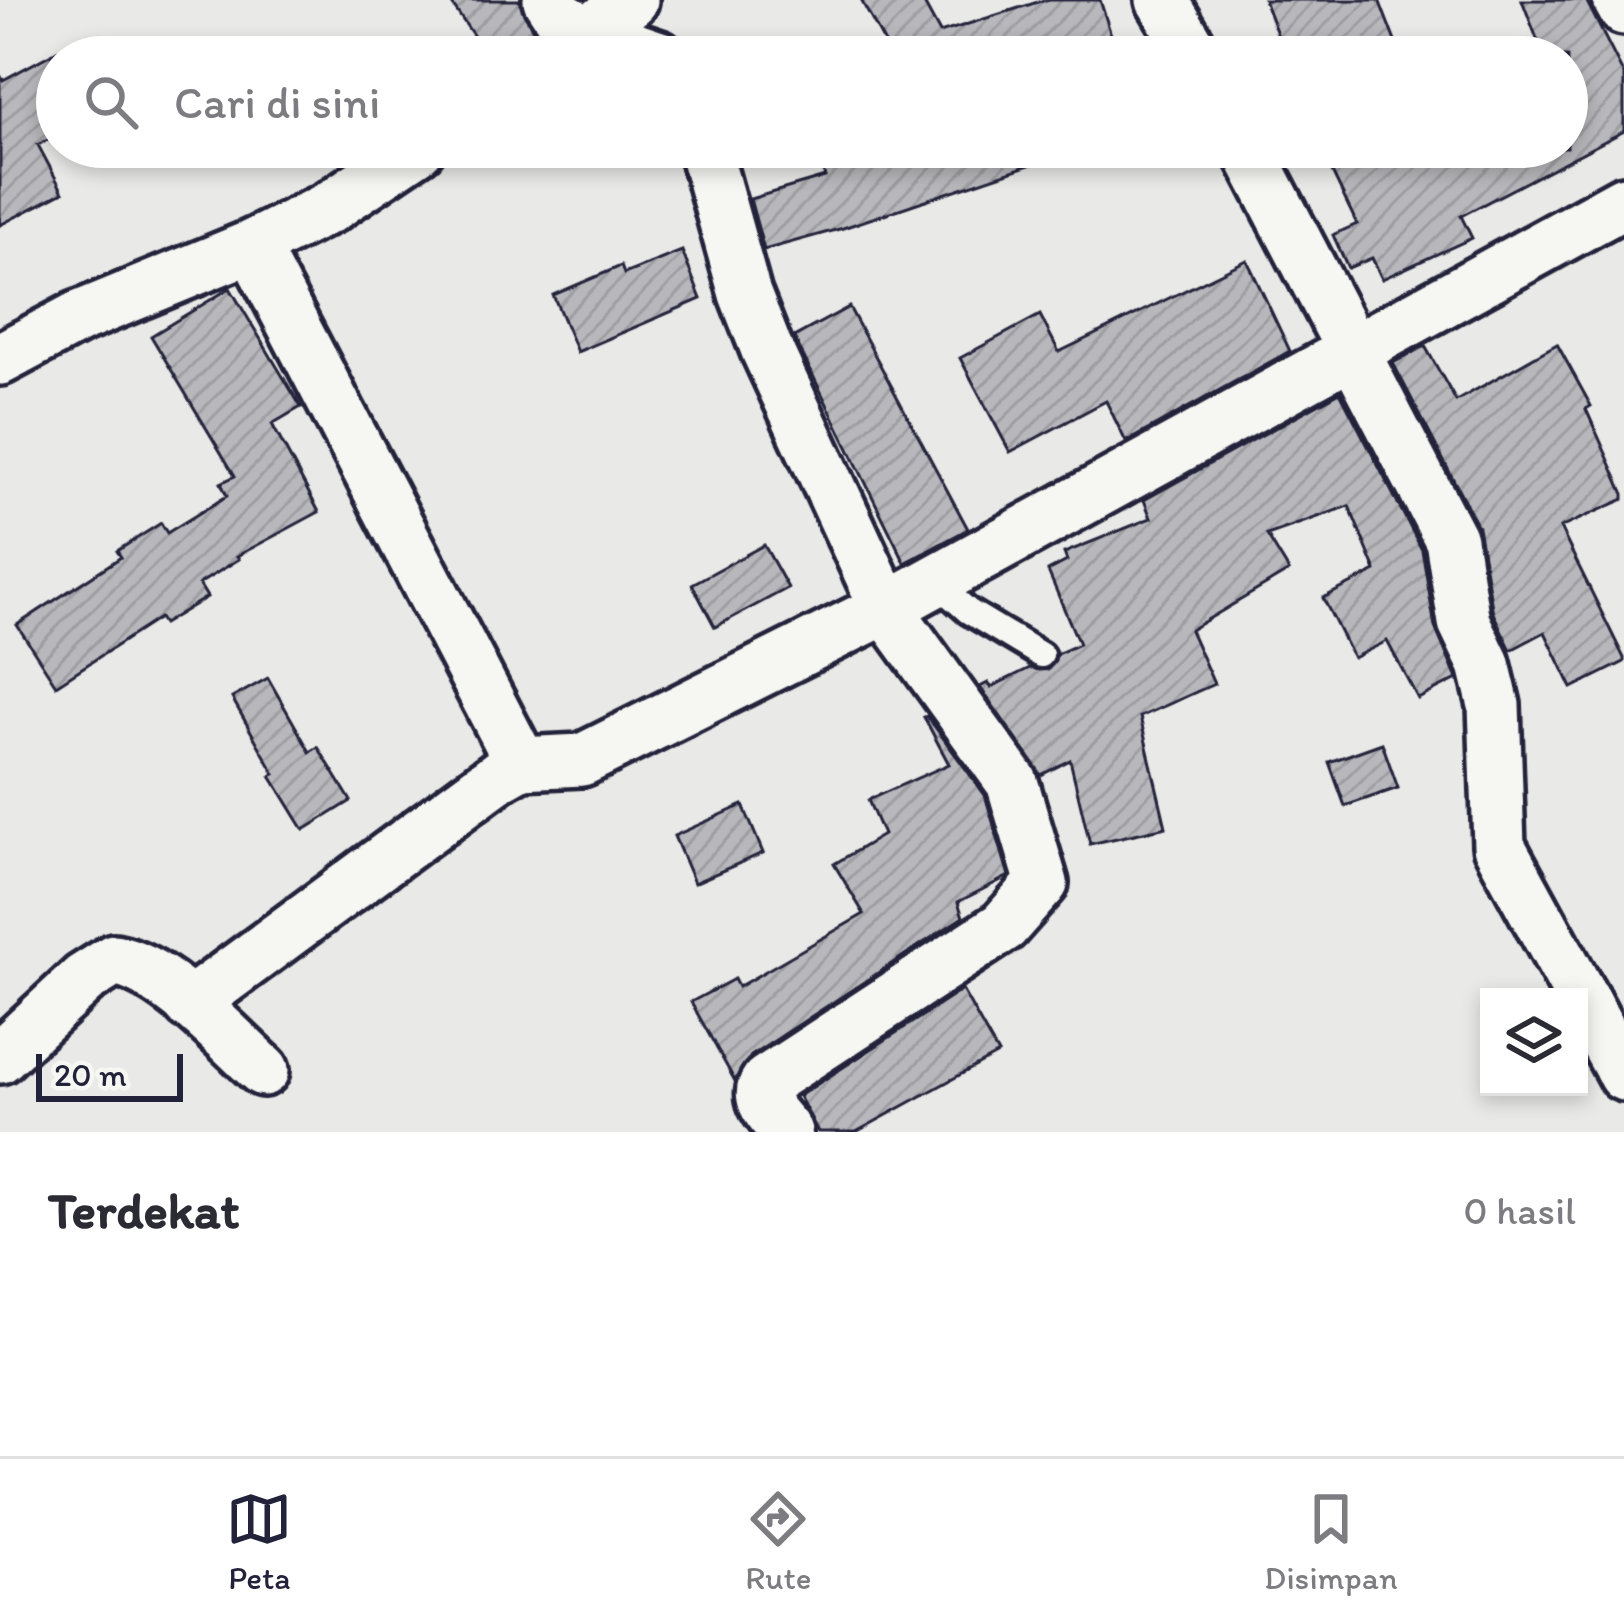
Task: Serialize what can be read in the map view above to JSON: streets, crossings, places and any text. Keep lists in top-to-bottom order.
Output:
{
  "scale_bar": "20 m",
  "page": {
    "search": "Cari di sini",
    "scale": "20 m",
    "heading": ["Terdekat", "0 hasil"],
    "nav": ["Peta", "Rute", "Disimpan"]
  }
}
